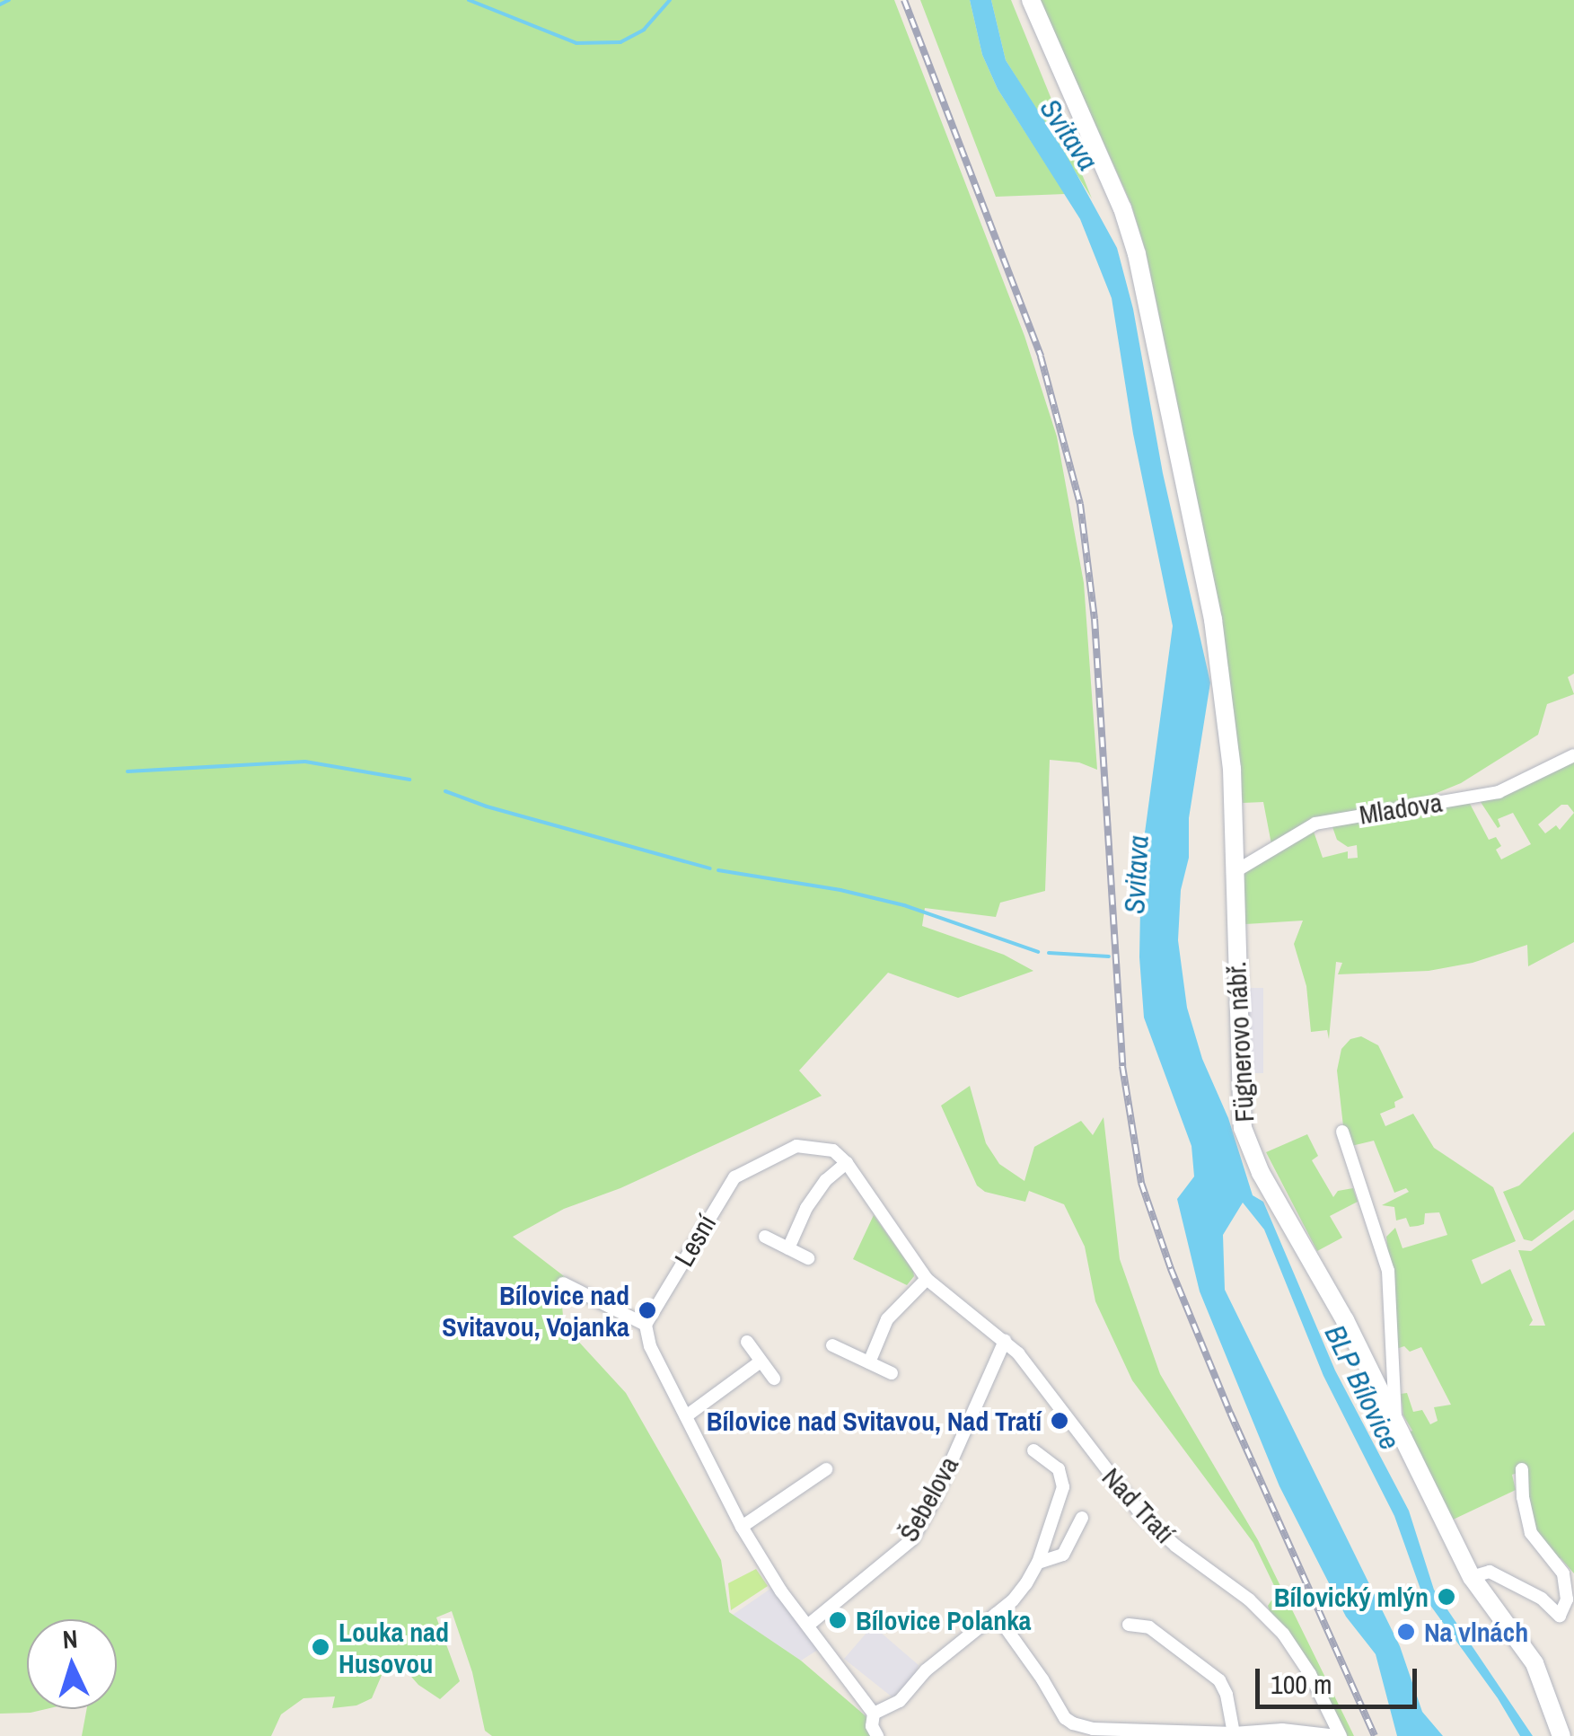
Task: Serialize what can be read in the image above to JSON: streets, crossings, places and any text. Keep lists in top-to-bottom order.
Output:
{
  "streets": {
    "street": [
      "Mladova",
      "Fügnerovo nábř.",
      "Lesní",
      "Šebelova",
      "Nad Tratí"
    ]
  },
  "crossings": [
    ["Mladova", "Fügnerovo nábř."],
    ["Lesní", "Nad Tratí"],
    ["Šebelova", "Nad Tratí"]
  ],
  "water": ["Svitava", "BLP Bílovice"],
  "places": [
    "Bílovice nad Svitavou, Vojanka",
    "Bílovice nad Svitavou, Nad Tratí",
    "Bílovický mlýn",
    "Bílovice Polanka",
    "Na vlnách",
    "Louka nad Husovou"
  ],
  "scale_bar": "100 m",
  "north": "top"
}
